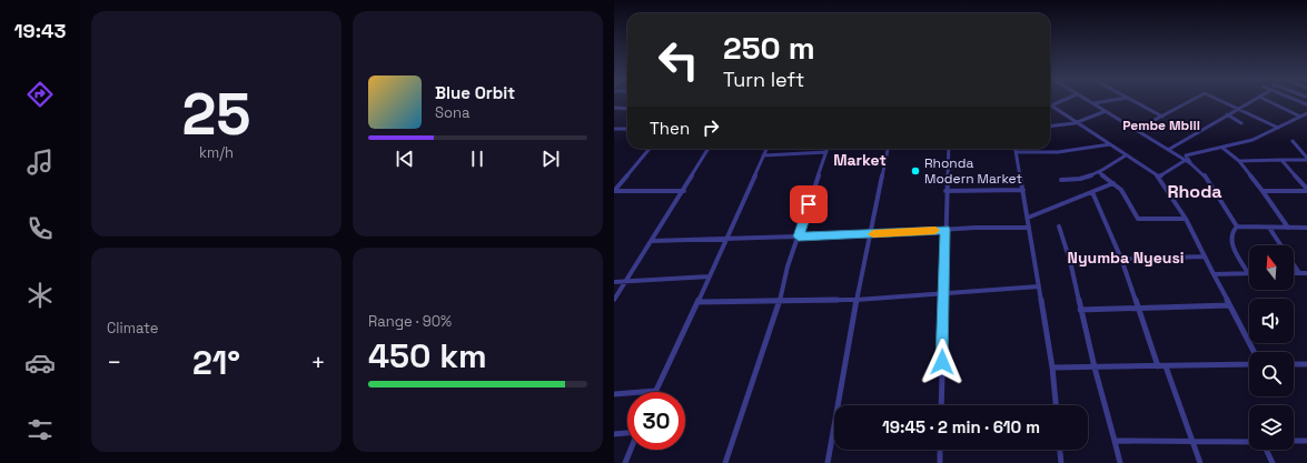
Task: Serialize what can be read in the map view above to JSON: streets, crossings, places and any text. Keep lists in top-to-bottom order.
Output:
{
  "districts": [
    "Pembe Mbili",
    "Market",
    "Rhoda",
    "Nyumba Nyeusi"
  ],
  "places": ["Rhonda Modern Market"],
  "north": "top",
  "page": {
    "tabs": "19:43",
    "tile": [
      ["25", "km/h"],
      "Climate",
      ["Range · 90%", "450 km"]
    ],
    "turn": ["250 m", "Turn left"],
    "song": ["Blue Orbit", "Sona"],
    "then": "Then",
    "heat": ["−", "21°", "+"],
    "limit": "30",
    "trip": "19:45 · 2 min · 610 m"
  }
}
